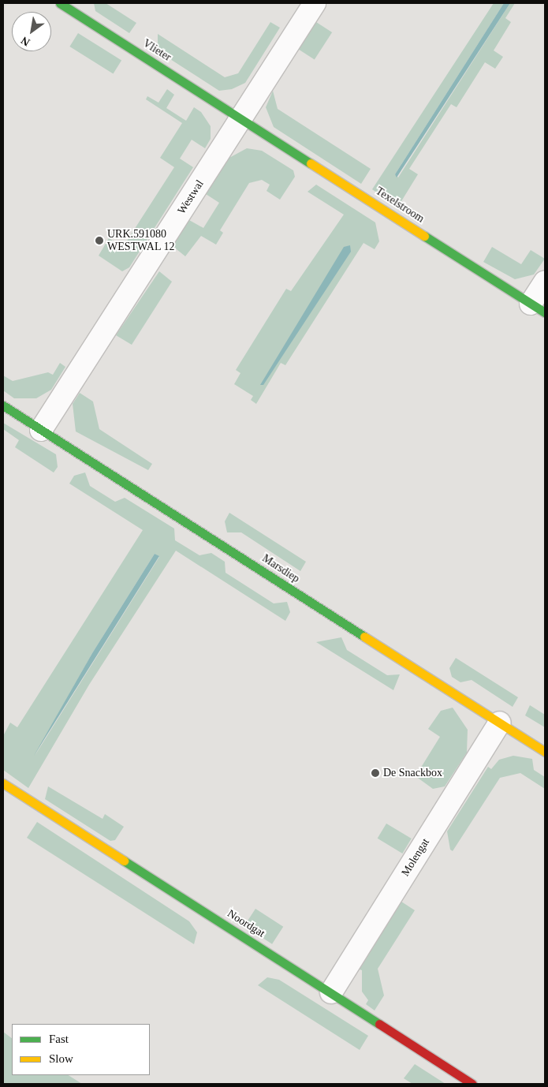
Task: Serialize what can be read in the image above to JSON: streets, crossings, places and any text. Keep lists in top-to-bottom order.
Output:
{
  "streets": {
    "street": [
      "Vlieter",
      "Westwal",
      "Texelstroom",
      "Marsdiep",
      "Molengat",
      "Noordgat"
    ]
  },
  "crossings": [
    ["Vlieter", "Westwal"],
    ["Vlieter", "Texelstroom"],
    ["Westwal", "Texelstroom"],
    ["Westwal", "Marsdiep"],
    ["Marsdiep", "Molengat"],
    ["Molengat", "Noordgat"]
  ],
  "places": ["URK.591080 WESTWAL 12", "De Snackbox"],
  "legend": ["Fast", "Slow"],
  "north": "bottom left"
}
